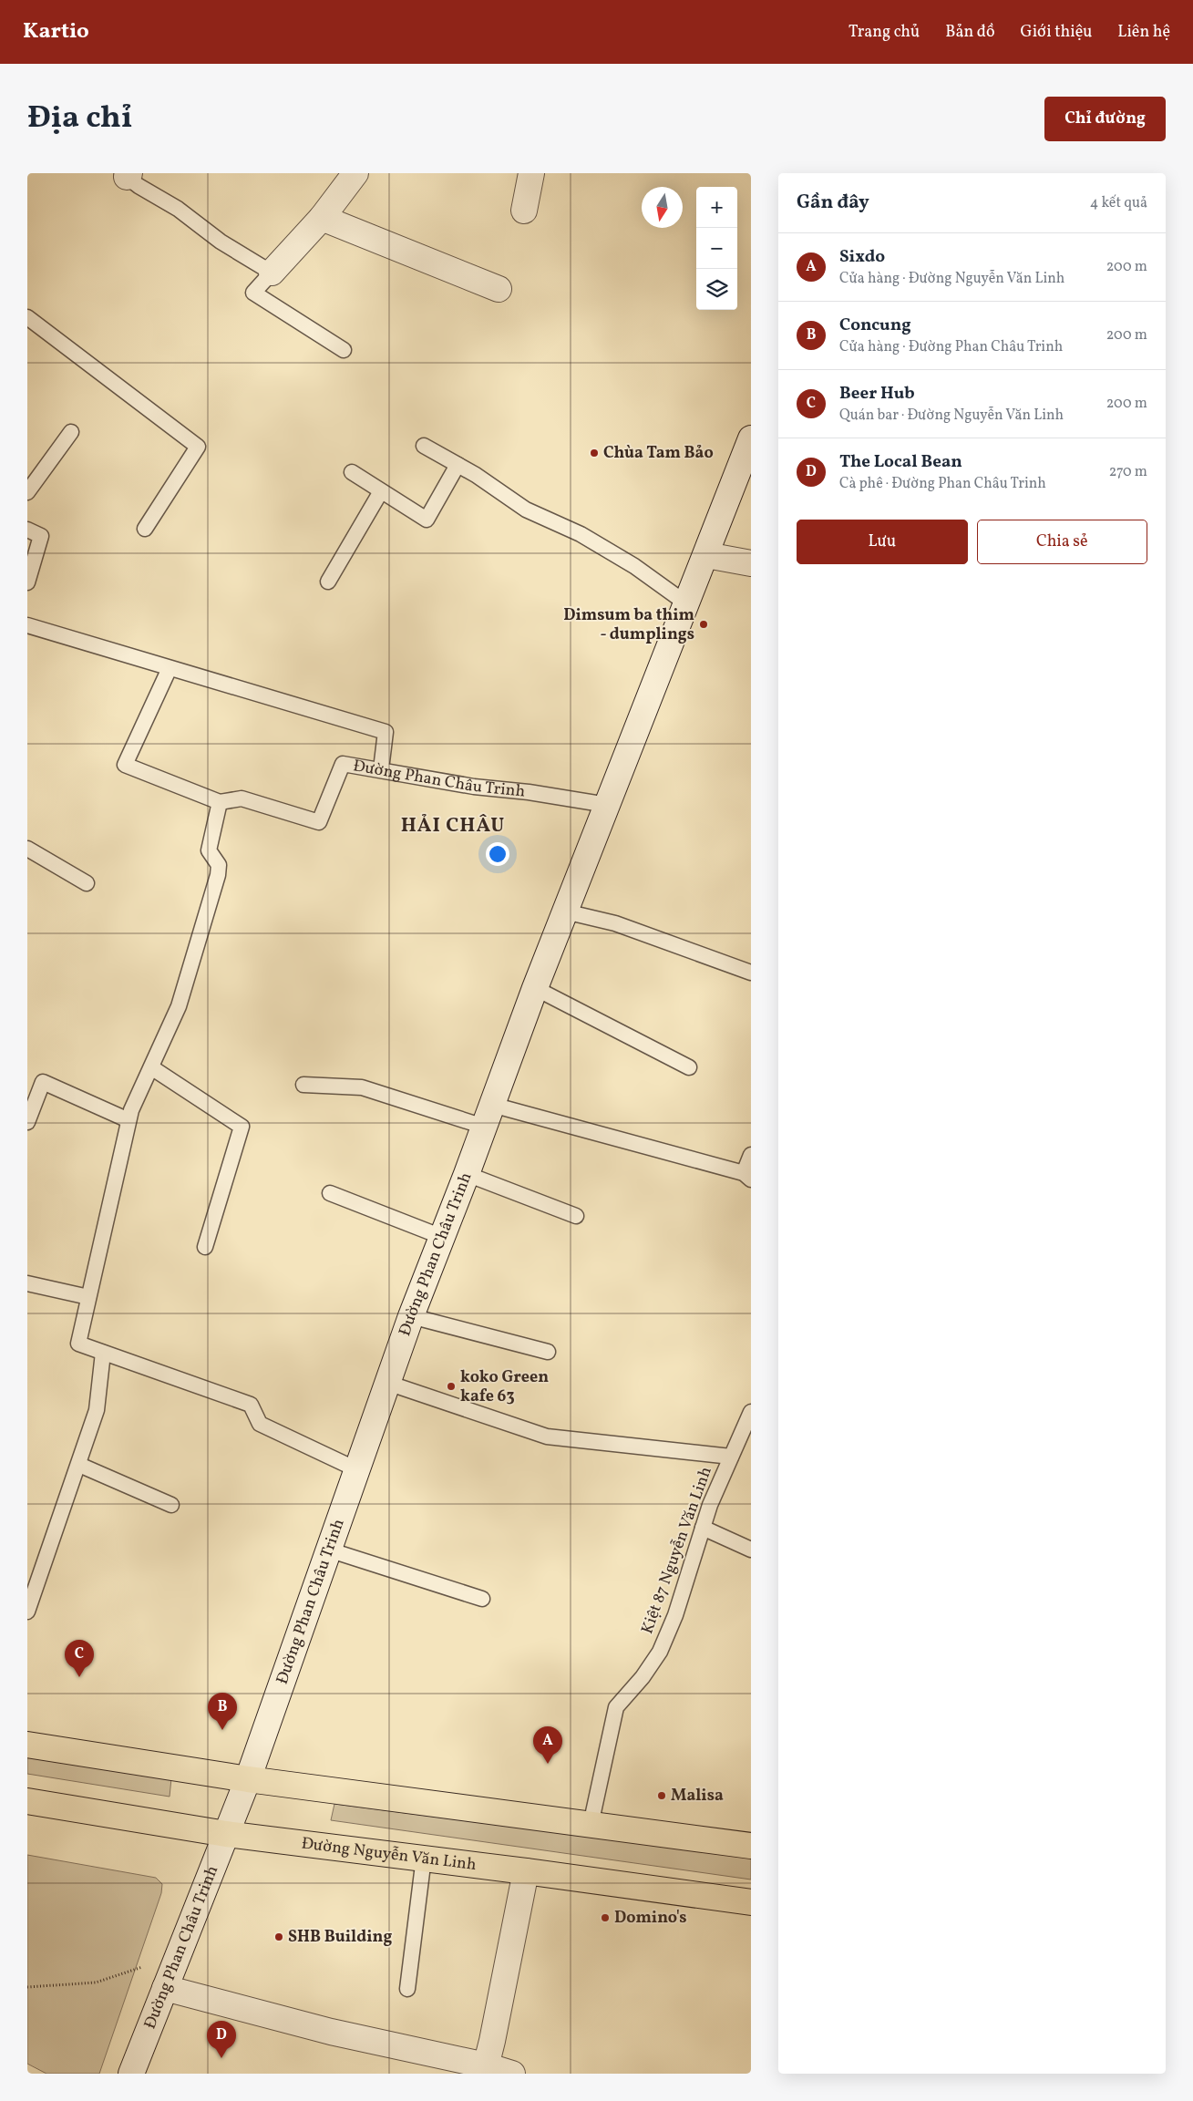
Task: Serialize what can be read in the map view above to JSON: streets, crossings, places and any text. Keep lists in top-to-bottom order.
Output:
{
  "streets": {
    "main road": ["Đường Nguyễn Văn Linh"],
    "street": ["Đường Phan Châu Trinh"],
    "lane": ["Kiệt 87 Nguyễn Văn Linh"]
  },
  "crossings": [
    ["Đường Phan Châu Trinh", "Đường Nguyễn Văn Linh"]
  ],
  "districts": ["HẢI CHÂU"],
  "places": [
    "Chùa Tam Bảo",
    "Dimsum ba thim - dumplings",
    "koko Green kafe 63",
    "Malisa",
    "Domino's",
    "SHB Building"
  ],
  "north": "bottom",
  "page": {
    "header": "Kartio",
    "nav": [
      "Trang chủ",
      "Bản đồ",
      "Giới thiệu",
      "Liên hệ"
    ],
    "title": "Địa chỉ",
    "buttons": [
      "Chỉ đường",
      ["Lưu", "Chia sẻ"]
    ],
    "heading": ["Gần đây", "4 kết quả"],
    "map_buttons": ["+", "−"],
    "list": [
      {
        "mark": "A",
        "name": "Sixdo",
        "note": "Cửa hàng · Đường Nguyễn Văn Linh",
        "value": "200 m"
      },
      {
        "mark": "B",
        "name": "Concung",
        "note": "Cửa hàng · Đường Phan Châu Trinh",
        "value": "200 m"
      },
      {
        "mark": "C",
        "name": "Beer Hub",
        "note": "Quán bar · Đường Nguyễn Văn Linh",
        "value": "200 m"
      },
      {
        "mark": "D",
        "name": "The Local Bean",
        "note": "Cà phê · Đường Phan Châu Trinh",
        "value": "270 m"
      }
    ],
    "pins": [
      "C",
      "B",
      "A",
      "D"
    ]
  }
}
